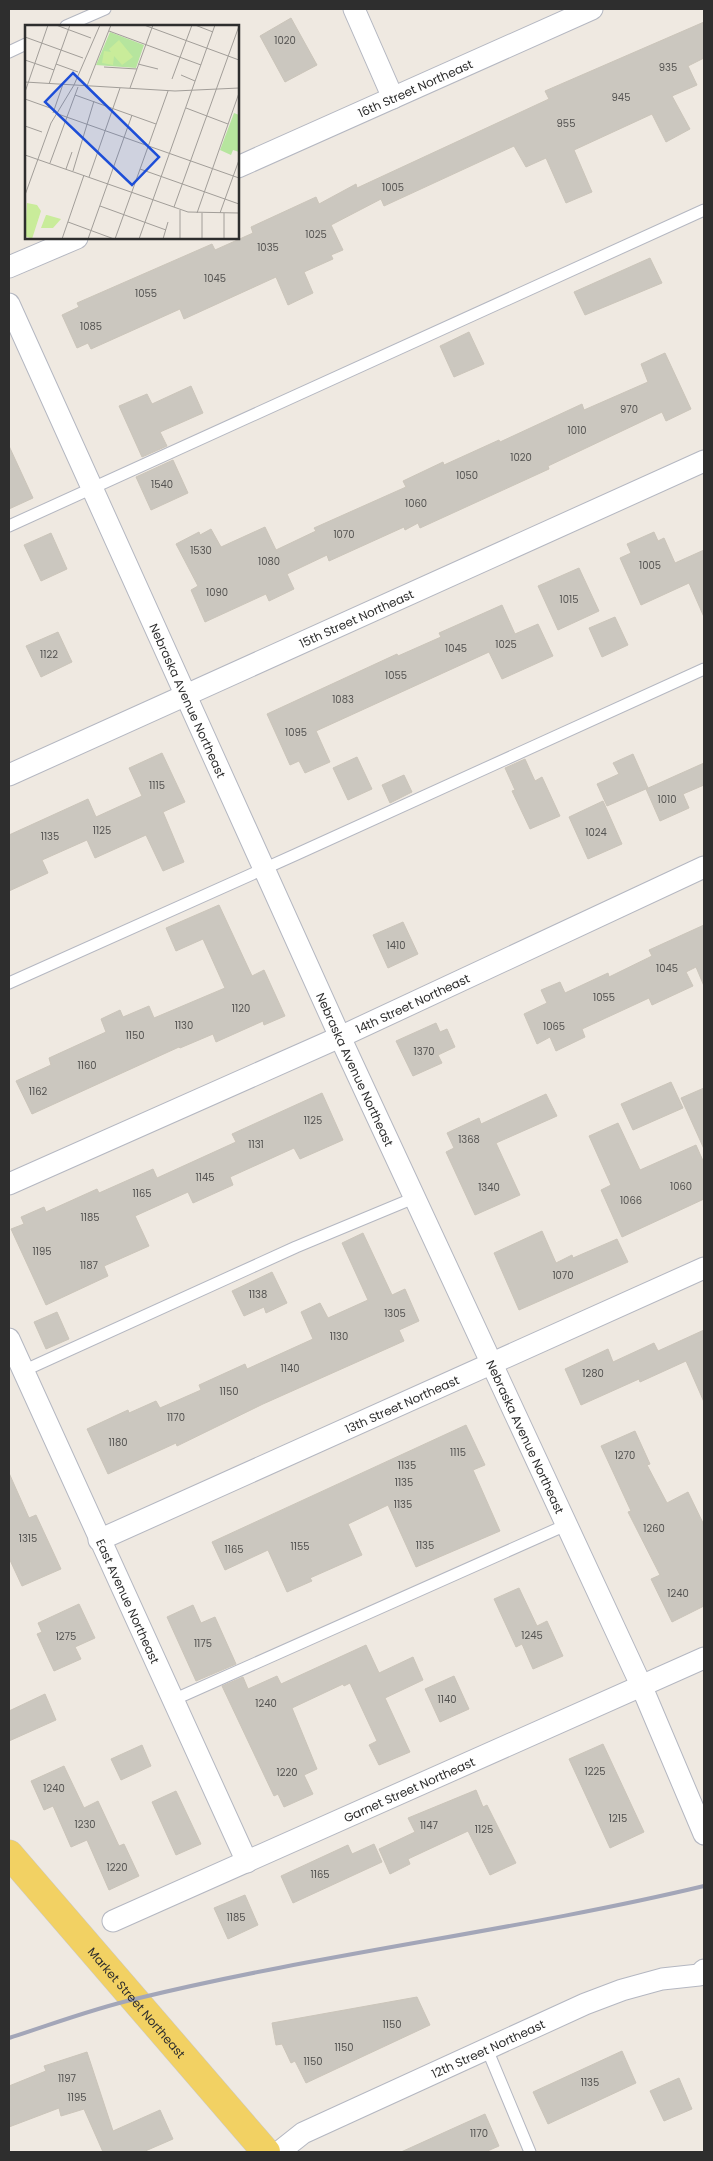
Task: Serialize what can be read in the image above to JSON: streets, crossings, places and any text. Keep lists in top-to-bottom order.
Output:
{
  "streets": {
    "main road": ["Market Street Northeast"],
    "street": [
      "16th Street Northeast",
      "15th Street Northeast",
      "Nebraska Avenue Northeast",
      "14th Street Northeast",
      "13th Street Northeast",
      "East Avenue Northeast",
      "Garnet Street Northeast",
      "12th Street Northeast"
    ]
  },
  "crossings": [
    ["15th Street Northeast", "Nebraska Avenue Northeast"],
    ["Nebraska Avenue Northeast", "14th Street Northeast"],
    ["Nebraska Avenue Northeast", "13th Street Northeast"],
    ["Nebraska Avenue Northeast", "Garnet Street Northeast"],
    ["13th Street Northeast", "East Avenue Northeast"],
    ["East Avenue Northeast", "Garnet Street Northeast"]
  ],
  "house_numbers": [
    "1020",
    "935",
    "945",
    "955",
    "1005",
    "1025",
    "1035",
    "1045",
    "1055",
    "1085",
    "970",
    "1010",
    "1020",
    "1050",
    "1540",
    "1060",
    "1070",
    "1530",
    "1080",
    "1005",
    "1090",
    "1015",
    "1025",
    "1045",
    "1122",
    "1055",
    "1083",
    "1095",
    "1115",
    "1010",
    "1125",
    "1024",
    "1135",
    "1410",
    "1045",
    "1055",
    "1120",
    "1130",
    "1065",
    "1150",
    "1370",
    "1160",
    "1162",
    "1125",
    "1368",
    "1131",
    "1145",
    "1060",
    "1340",
    "1165",
    "1066",
    "1185",
    "1195",
    "1187",
    "1070",
    "1138",
    "1305",
    "1130",
    "1140",
    "1280",
    "1150",
    "1170",
    "1180",
    "1115",
    "1270",
    "1135",
    "1135",
    "1135",
    "1260",
    "1315",
    "1135",
    "1155",
    "1165",
    "1240",
    "1245",
    "1275",
    "1175",
    "1140",
    "1240",
    "1225",
    "1220",
    "1240",
    "1215",
    "1230",
    "1147",
    "1125",
    "1220",
    "1165",
    "1185",
    "1150",
    "1150",
    "1150",
    "1197",
    "1135",
    "1195",
    "1170"
  ]
}
